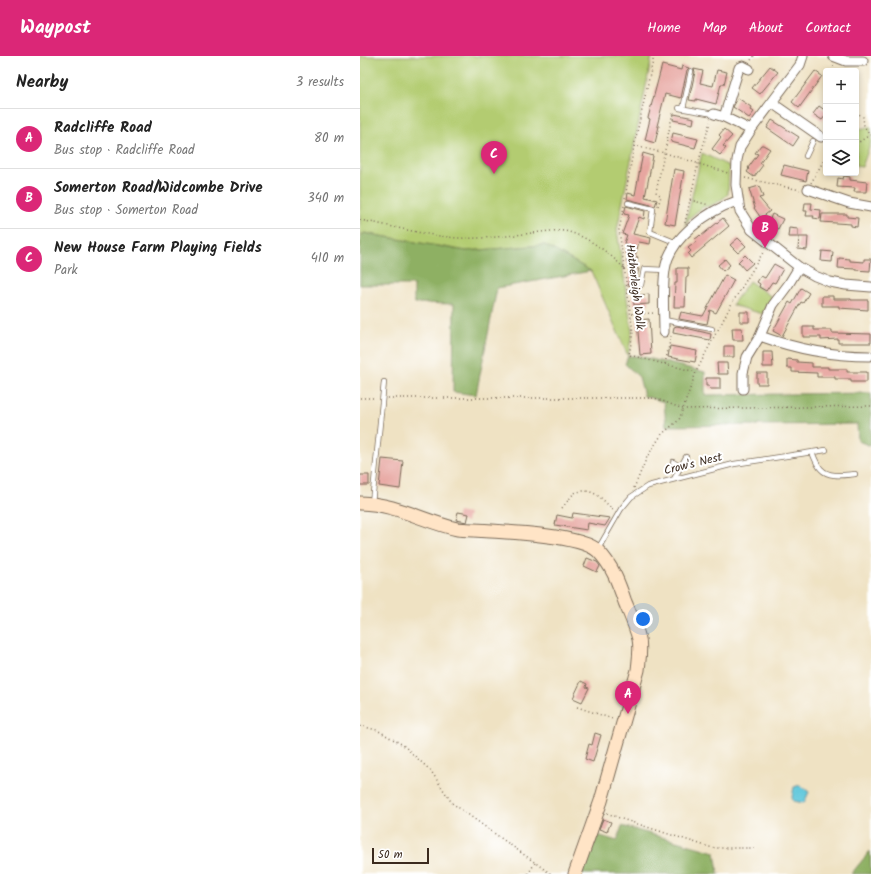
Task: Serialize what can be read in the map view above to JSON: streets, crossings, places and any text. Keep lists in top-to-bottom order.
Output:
{
  "streets": {
    "lane": ["Crow's Nest"],
    "path": ["Hatherleigh Walk"]
  },
  "scale_bar": "50 m",
  "page": {
    "header": "Waypost",
    "nav": [
      "Home",
      "Map",
      "About",
      "Contact"
    ],
    "heading": ["Nearby", "3 results"],
    "map_buttons": ["+", "−"],
    "list": [
      {
        "mark": "A",
        "name": "Radcliffe Road",
        "note": "Bus stop · Radcliffe Road",
        "value": "80 m"
      },
      {
        "mark": "B",
        "name": "Somerton Road/Widcombe Drive",
        "note": "Bus stop · Somerton Road",
        "value": "340 m"
      },
      {
        "mark": "C",
        "name": "New House Farm Playing Fields",
        "note": "Park",
        "value": "410 m"
      }
    ],
    "pins": ["C", "B", "A"],
    "scale": "50 m"
  }
}
